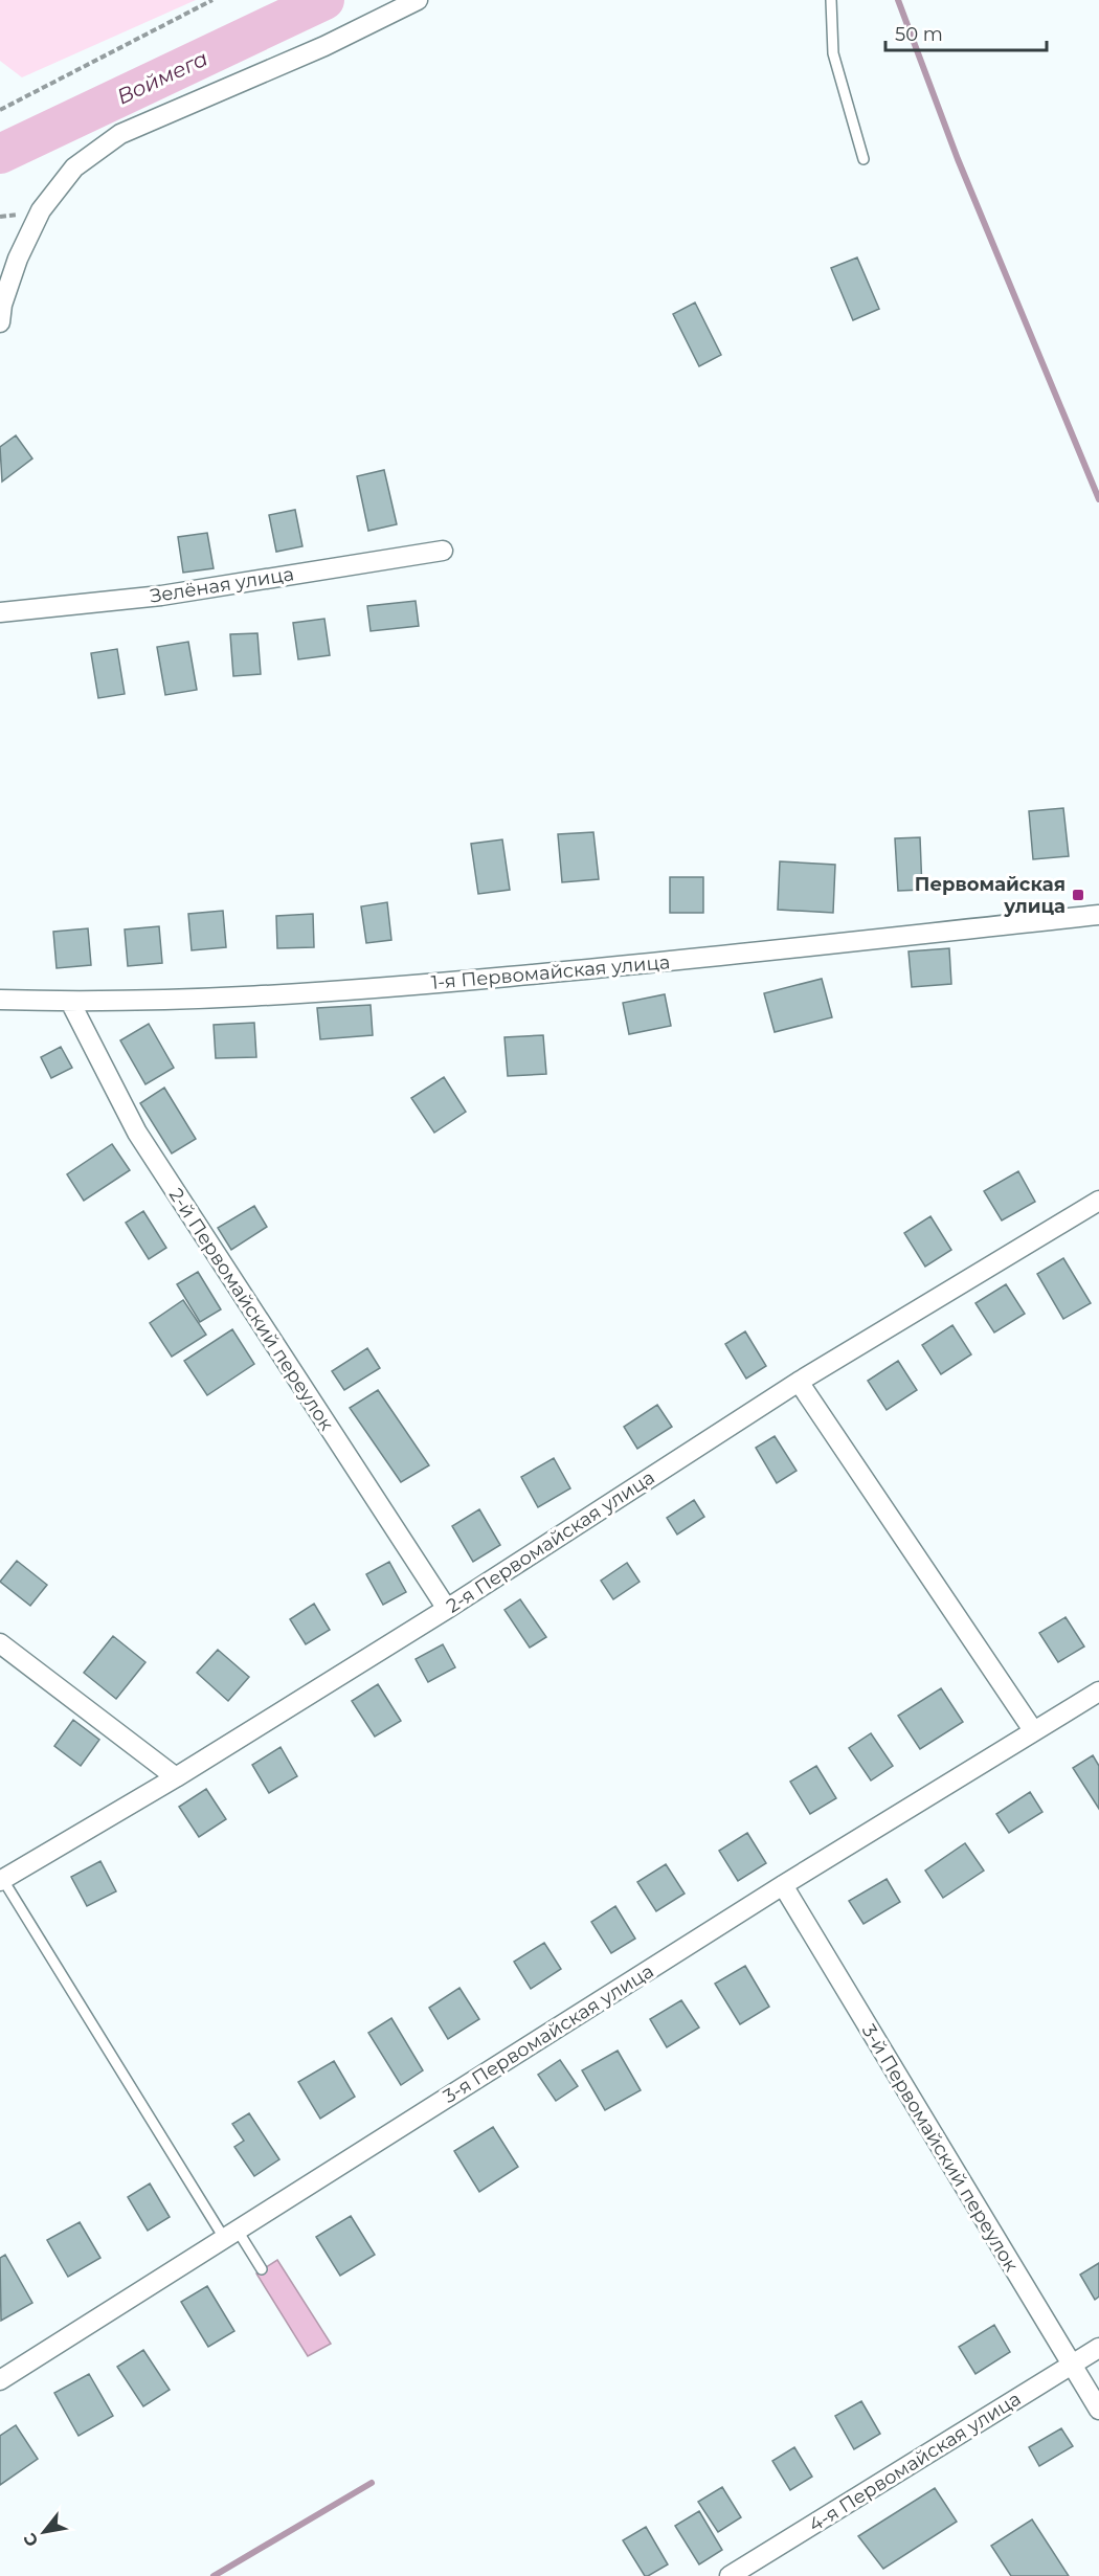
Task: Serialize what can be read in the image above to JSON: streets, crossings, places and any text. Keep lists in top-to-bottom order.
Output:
{
  "streets": {
    "street": [
      "Зелёная улица",
      "1-я Первомайская улица",
      "2-й Первомайский переулок",
      "2-я Первомайская улица",
      "3-я Первомайская улица",
      "3-й Первомайский переулок",
      "4-я Первомайская улица"
    ]
  },
  "crossings": [
    ["1-я Первомайская улица", "2-й Первомайский переулок"],
    ["2-й Первомайский переулок", "2-я Первомайская улица"],
    ["3-я Первомайская улица", "3-й Первомайский переулок"],
    ["3-й Первомайский переулок", "4-я Первомайская улица"]
  ],
  "water": ["Воймега"],
  "places": {
    "transit": ["Первомайская улица"]
  },
  "scale_bar": "50 m",
  "north": "bottom left"
}
